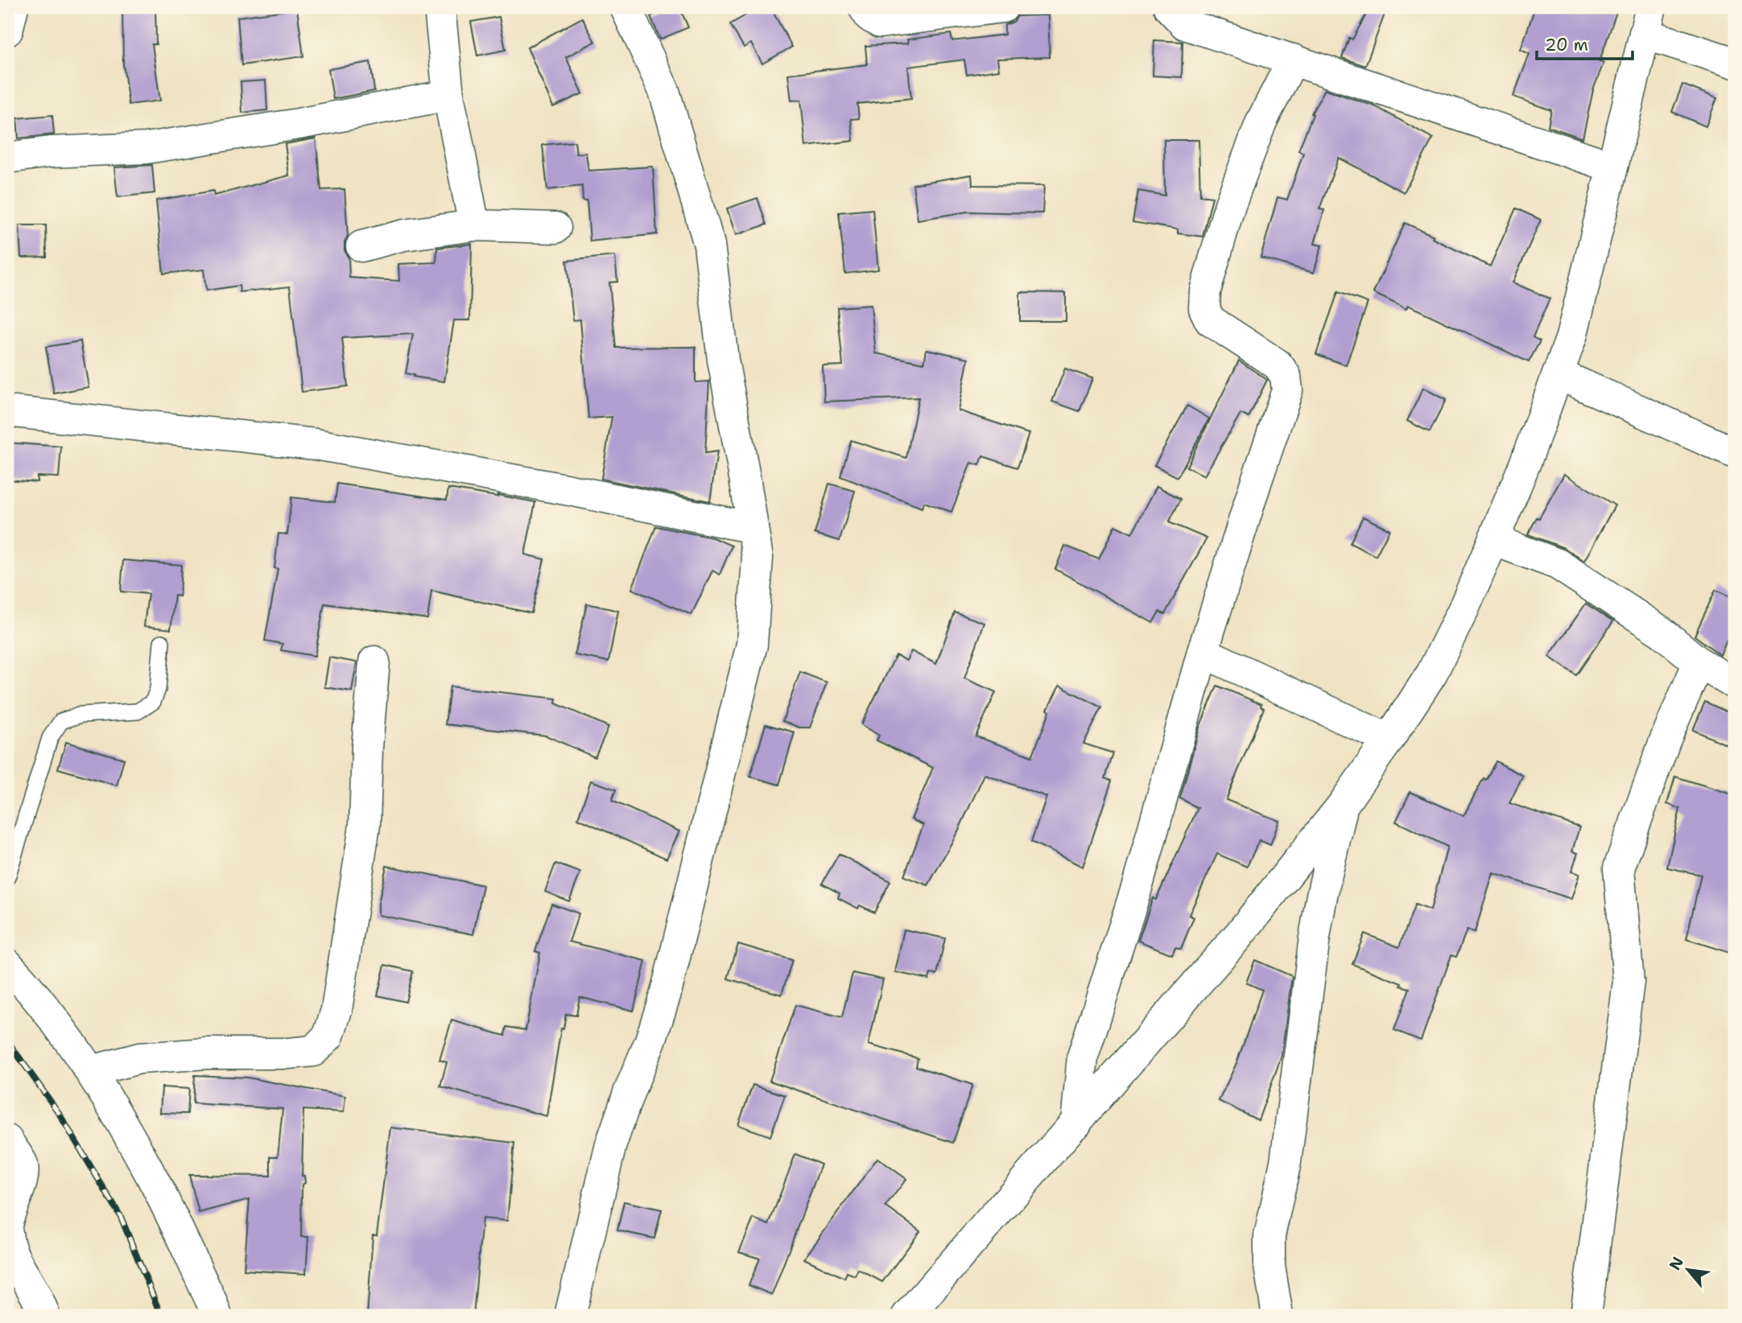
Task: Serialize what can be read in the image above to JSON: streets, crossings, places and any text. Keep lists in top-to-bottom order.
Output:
{
  "scale_bar": "20 m",
  "north": "top left"
}
